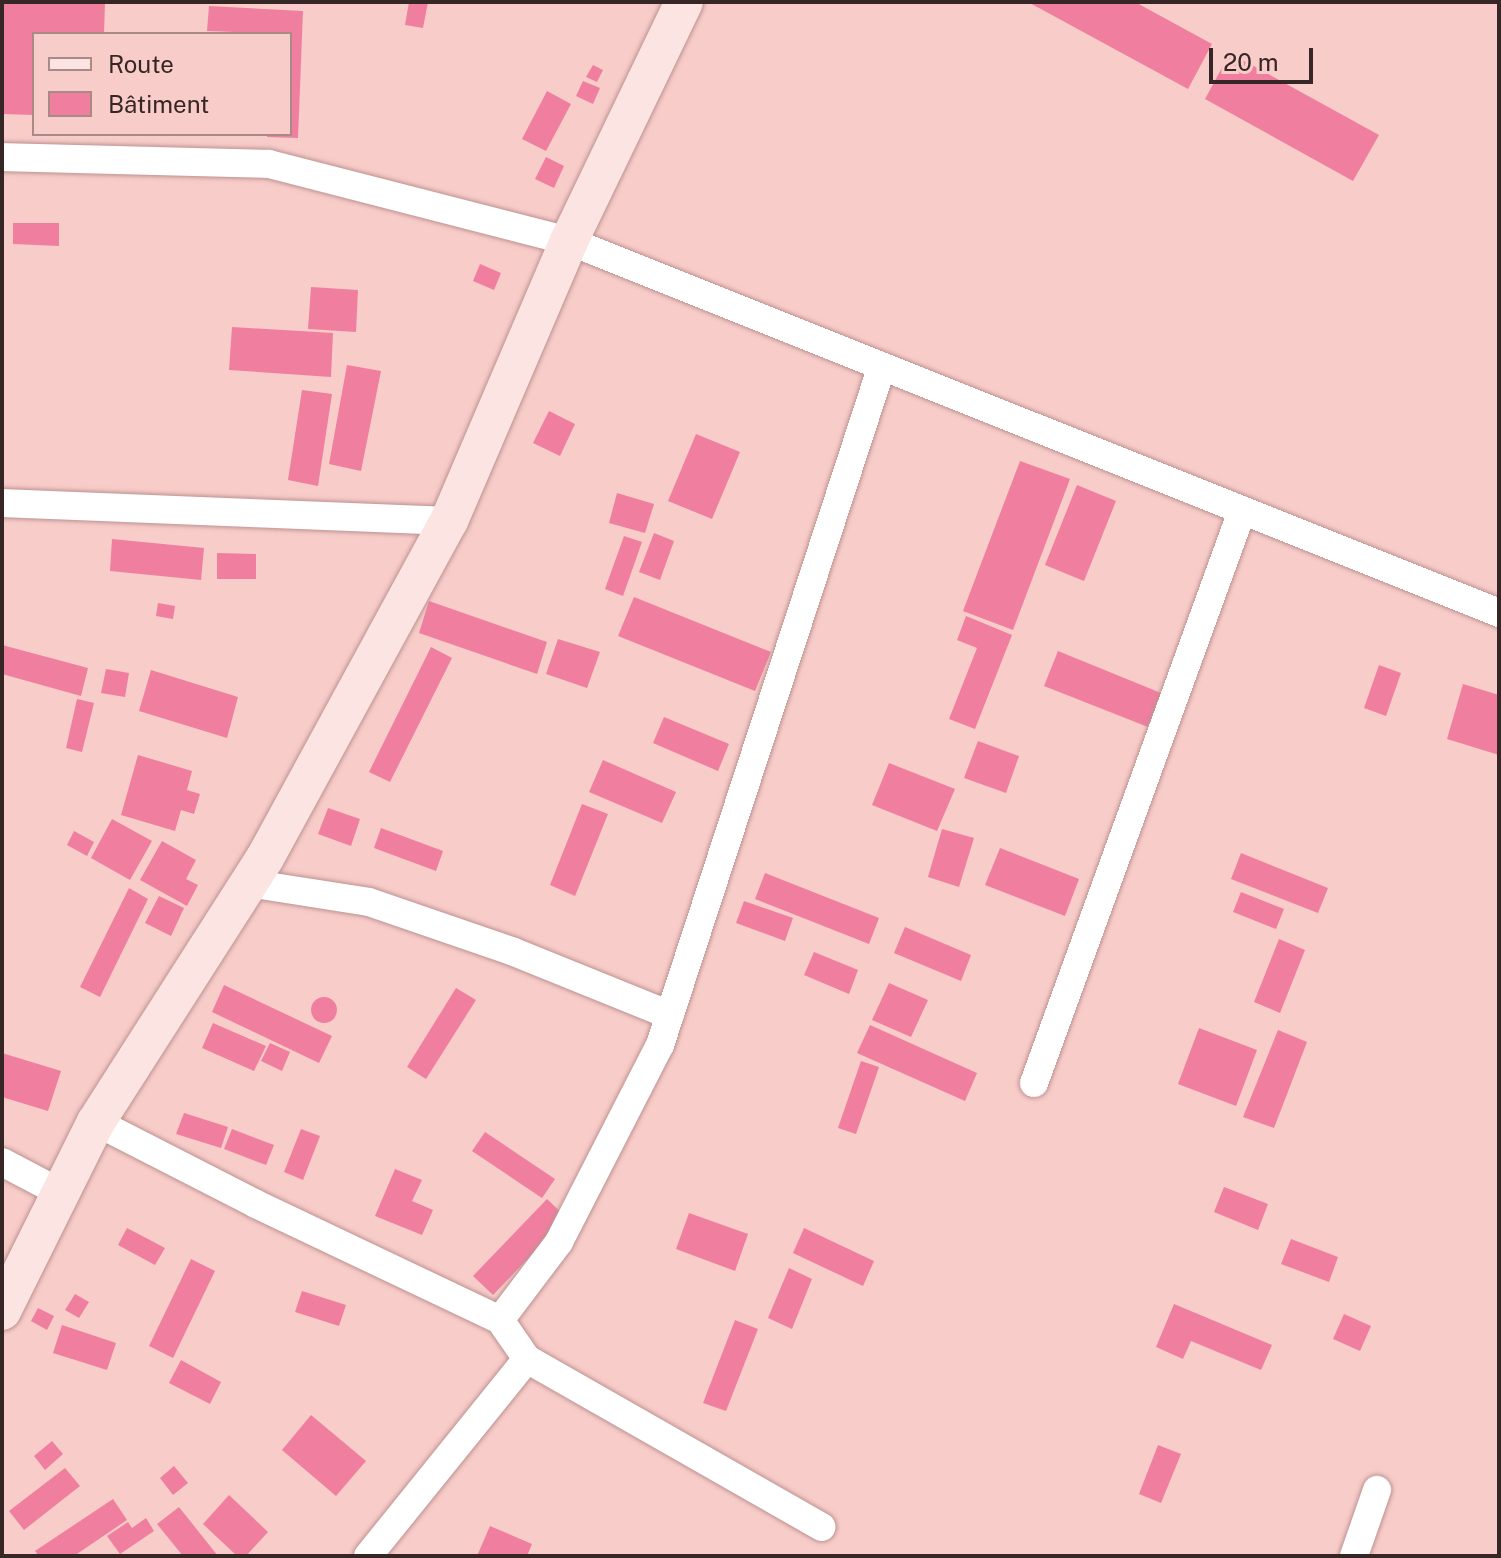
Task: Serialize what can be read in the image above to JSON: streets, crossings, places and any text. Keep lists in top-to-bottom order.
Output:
{
  "legend": ["Route", "Bâtiment"],
  "scale_bar": "20 m"
}
